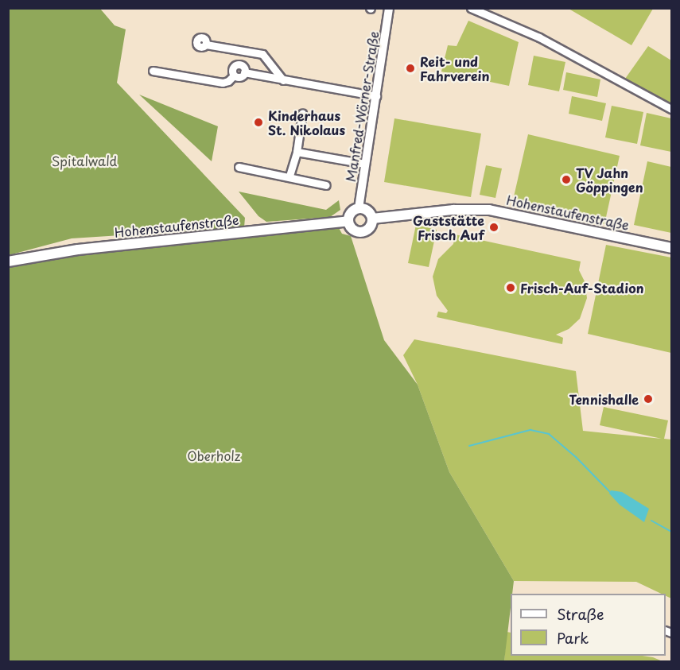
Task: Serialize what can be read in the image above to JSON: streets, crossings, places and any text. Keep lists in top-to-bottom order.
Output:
{
  "streets": {
    "main road": ["Hohenstaufenstraße"],
    "street": ["Manfred-Wörner-Straße"]
  },
  "crossings": [
    ["Manfred-Wörner-Straße", "Hohenstaufenstraße"]
  ],
  "parks": ["Spitalwald", "Oberholz"],
  "places": [
    "Reit- und Fahrverein",
    "Kinderhaus St. Nikolaus",
    "TV Jahn Göppingen",
    "Gaststätte Frisch Auf",
    "Frisch-Auf-Stadion",
    "Tennishalle"
  ],
  "legend": ["Straße", "Park"]
}
